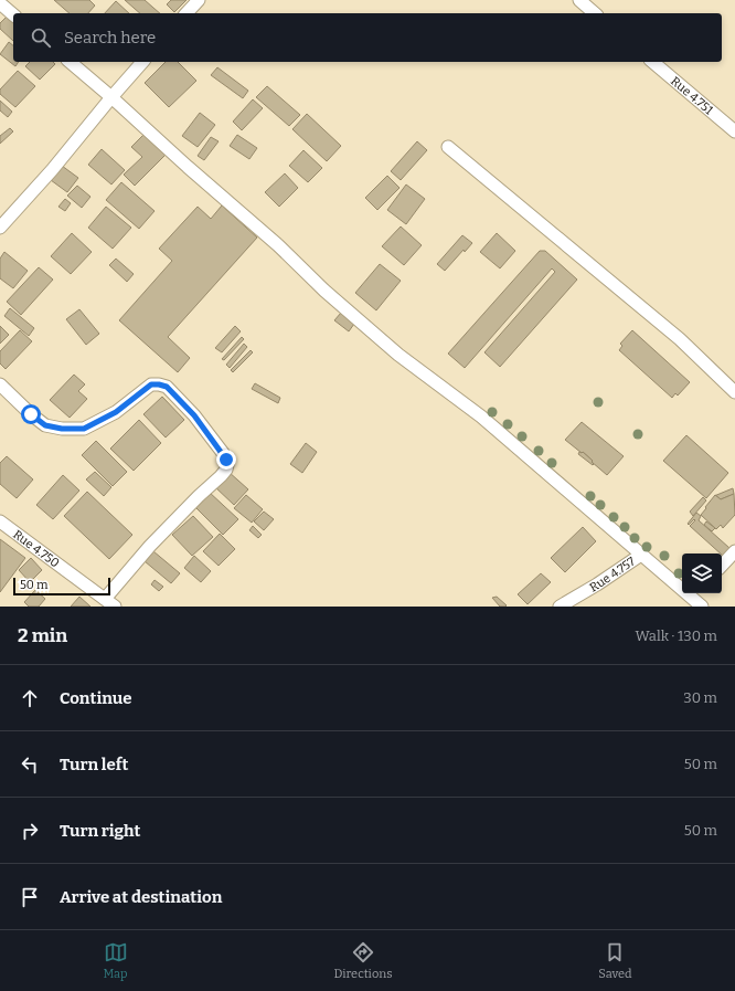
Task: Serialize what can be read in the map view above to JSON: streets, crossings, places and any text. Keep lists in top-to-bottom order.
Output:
{
  "streets": {
    "street": ["Rue 4.751", "Rue 4.750", "Rue 4.757"]
  },
  "scale_bar": "50 m",
  "page": {
    "search": "Search here",
    "scale": "50 m",
    "heading": ["2 min", "Walk · 130 m"],
    "list": [
      ["Continue", "30 m"],
      ["Turn left", "50 m"],
      ["Turn right", "50 m"],
      "Arrive at destination"
    ],
    "nav": ["Map", "Directions", "Saved"]
  }
}
